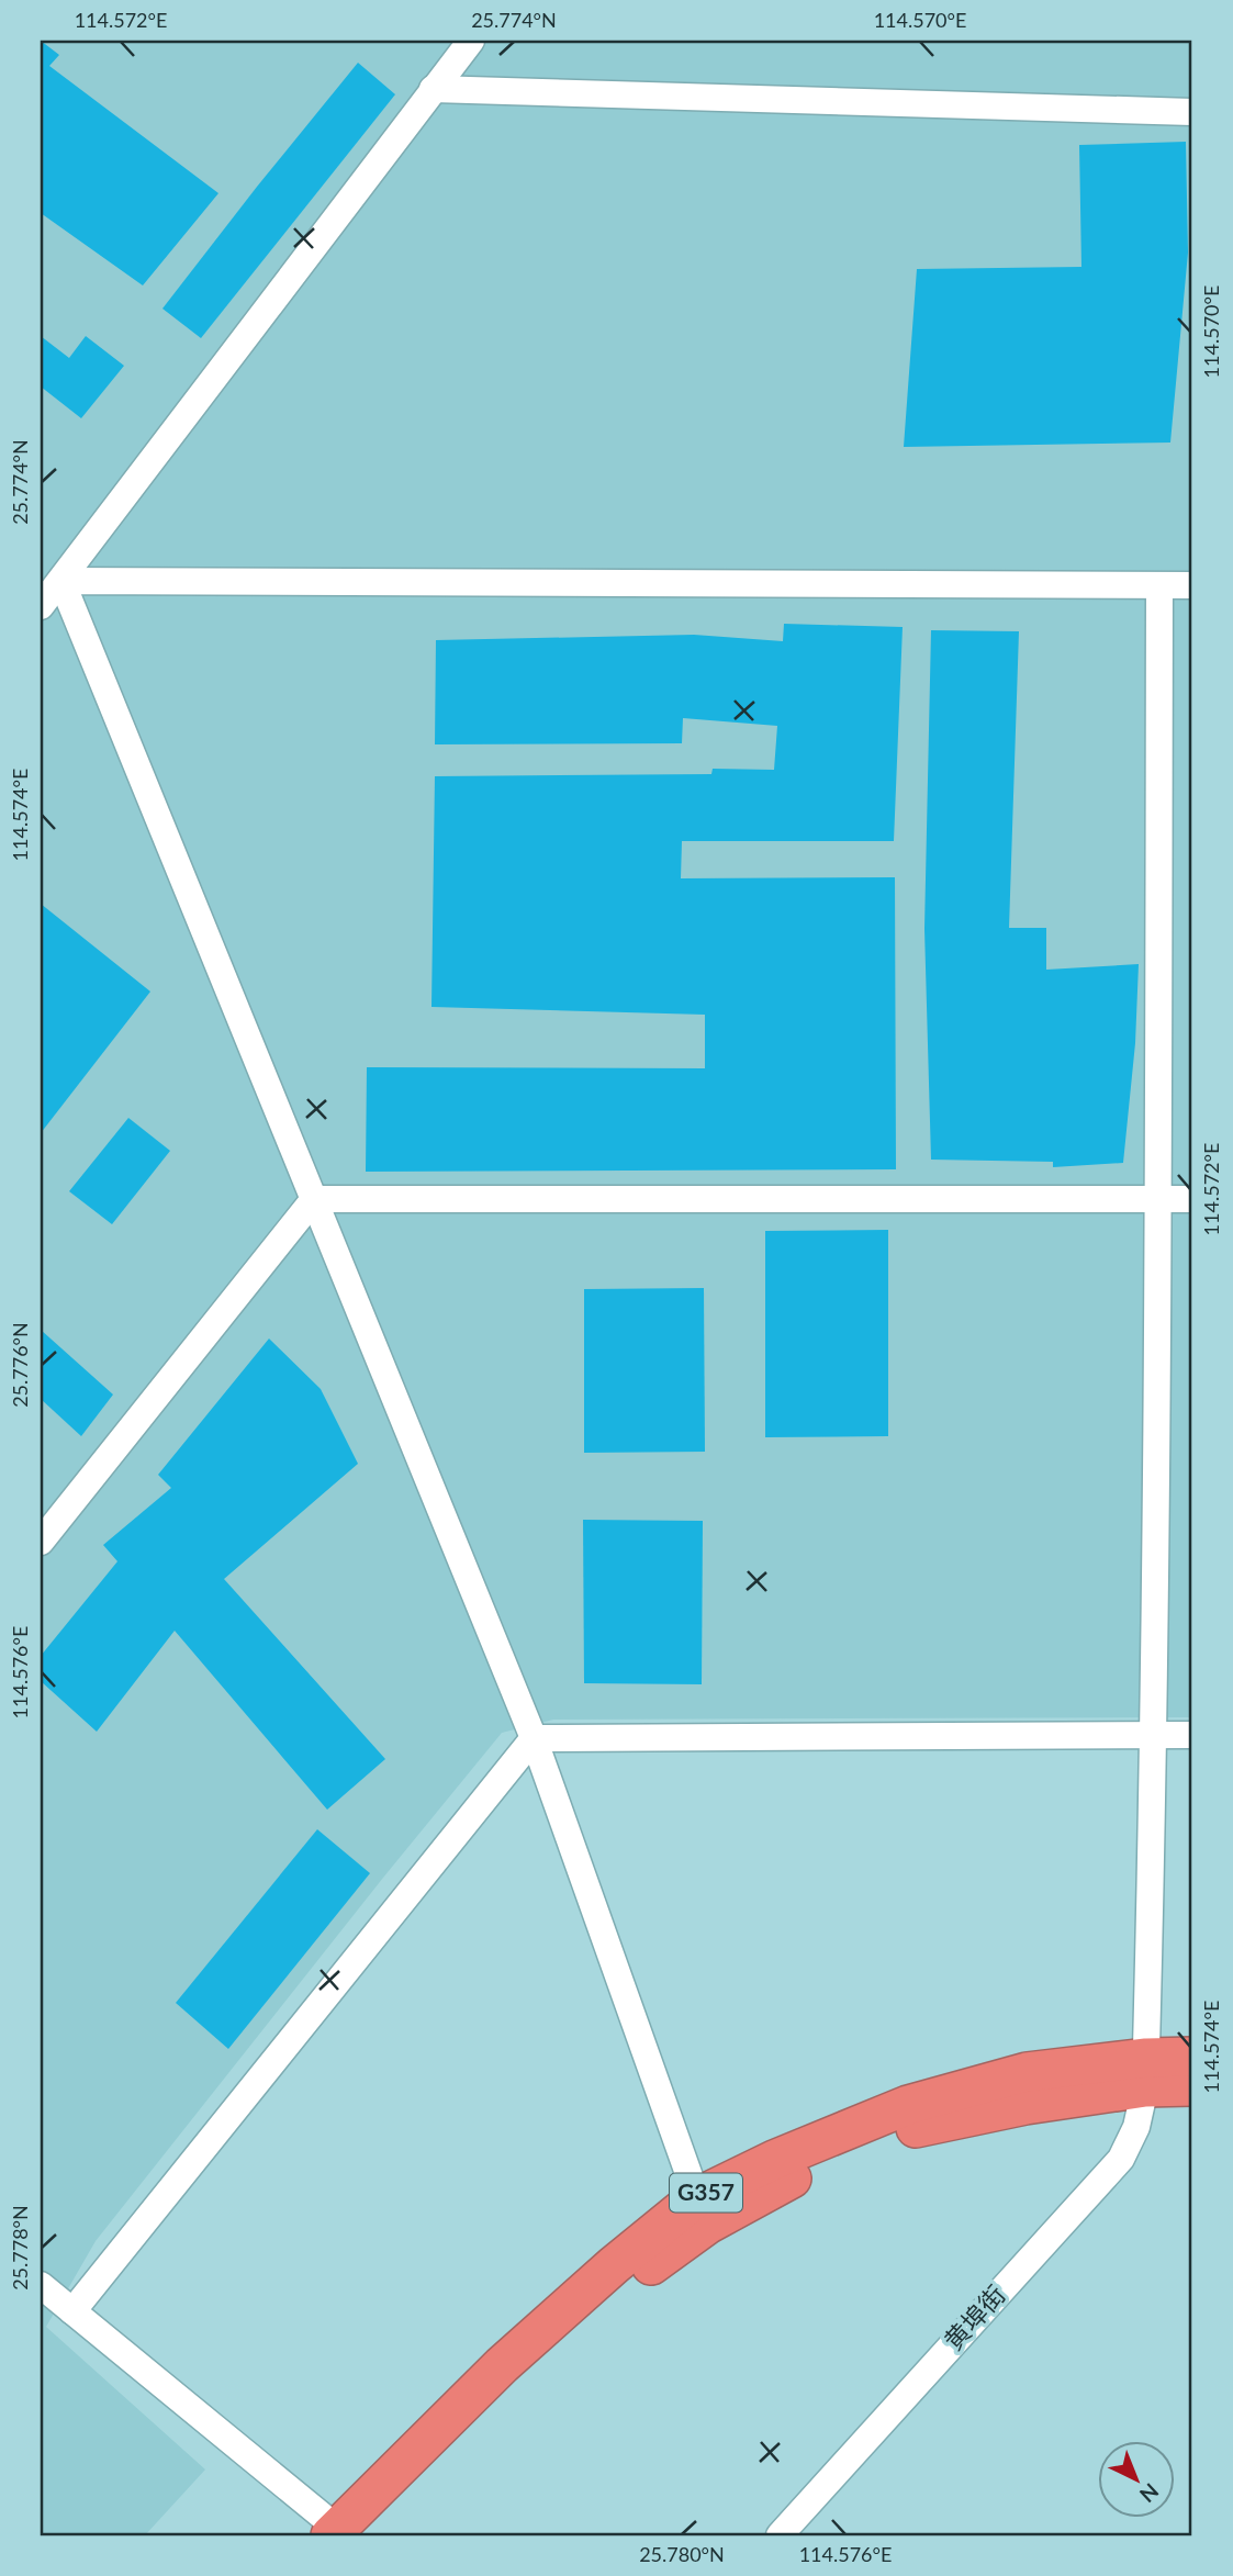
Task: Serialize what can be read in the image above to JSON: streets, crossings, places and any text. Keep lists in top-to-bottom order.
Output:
{
  "streets": {
    "highway": ["G357"],
    "street": ["黄埠街"]
  },
  "crossings": [
    ["G357", "黄埠街"]
  ],
  "north": "bottom right",
  "coordinates": [
    "114.572°E",
    "25.774°N",
    "114.570°E",
    "114.574°E",
    "25.776°N",
    "114.576°E",
    "25.778°N",
    "25.780°N"
  ]
}
